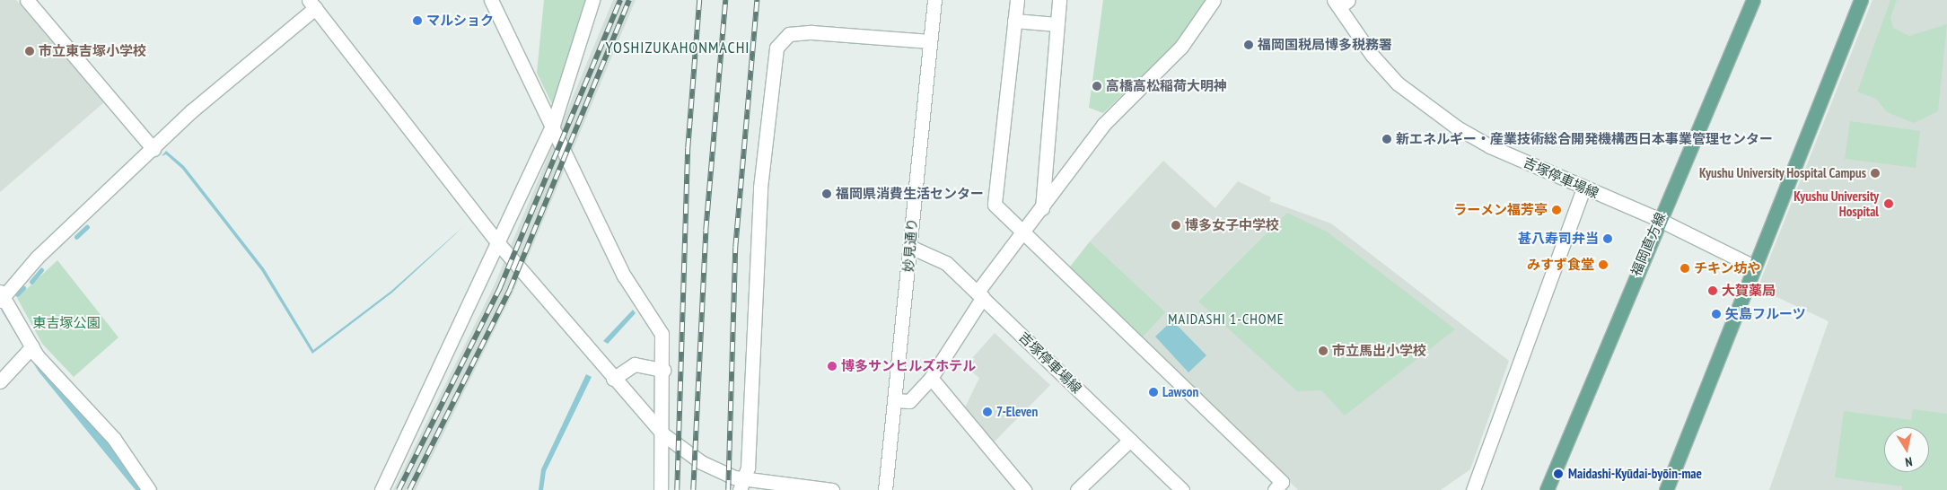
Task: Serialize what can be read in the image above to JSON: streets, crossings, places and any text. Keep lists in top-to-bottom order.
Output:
{
  "streets": {
    "main road": ["福岡直方線"],
    "street": ["吉塚停車場線", "妙見通り"]
  },
  "crossings": [
    ["吉塚停車場線", "福岡直方線"],
    ["吉塚停車場線", "妙見通り"]
  ],
  "districts": ["YOSHIZUKAHONMACHI", "MAIDASHI 1-CHOME"],
  "parks": ["東吉塚公園"],
  "places": [
    "マルショク",
    "福岡国税局博多税務署",
    "市立東吉塚小学校",
    "高橋高松稲荷大明神",
    "新エネルギー・産業技術総合開発機構西日本事業管理センター",
    "Kyushu University Hospital Campus",
    "福岡県消費生活センター",
    "Kyushu University Hospital",
    "ラーメン福芳亭",
    "博多女子中学校",
    "甚八寿司弁当",
    "みすず食堂",
    "チキン坊や",
    "大賀薬局",
    "矢島フルーツ",
    "市立馬出小学校",
    "博多サンヒルズホテル",
    "Lawson",
    "7-Eleven",
    "Maidashi-Kyūdai-byōin-mae"
  ],
  "north": "bottom"
}
